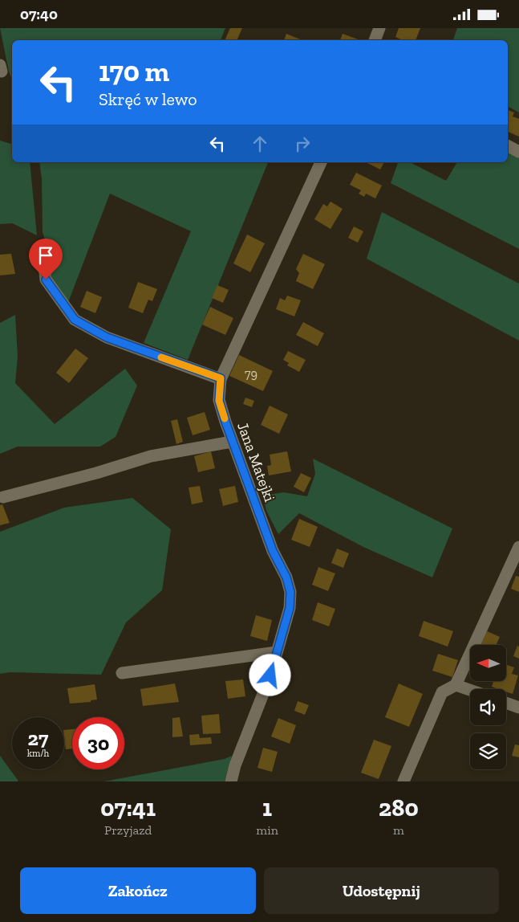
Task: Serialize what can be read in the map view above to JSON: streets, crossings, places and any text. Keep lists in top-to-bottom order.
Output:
{
  "streets": {
    "street": ["Jana Matejki"]
  },
  "house_numbers": ["79"],
  "north": "left",
  "page": {
    "status": "07:40",
    "turn": ["170 m", "Skręć w lewo"],
    "speed": "27 km/h",
    "limit": "30",
    "eta": [
      "07:41",
      "Przyjazd",
      "1",
      "min",
      "280",
      "m"
    ],
    "buttons": ["Zakończ", "Udostępnij"]
  }
}
